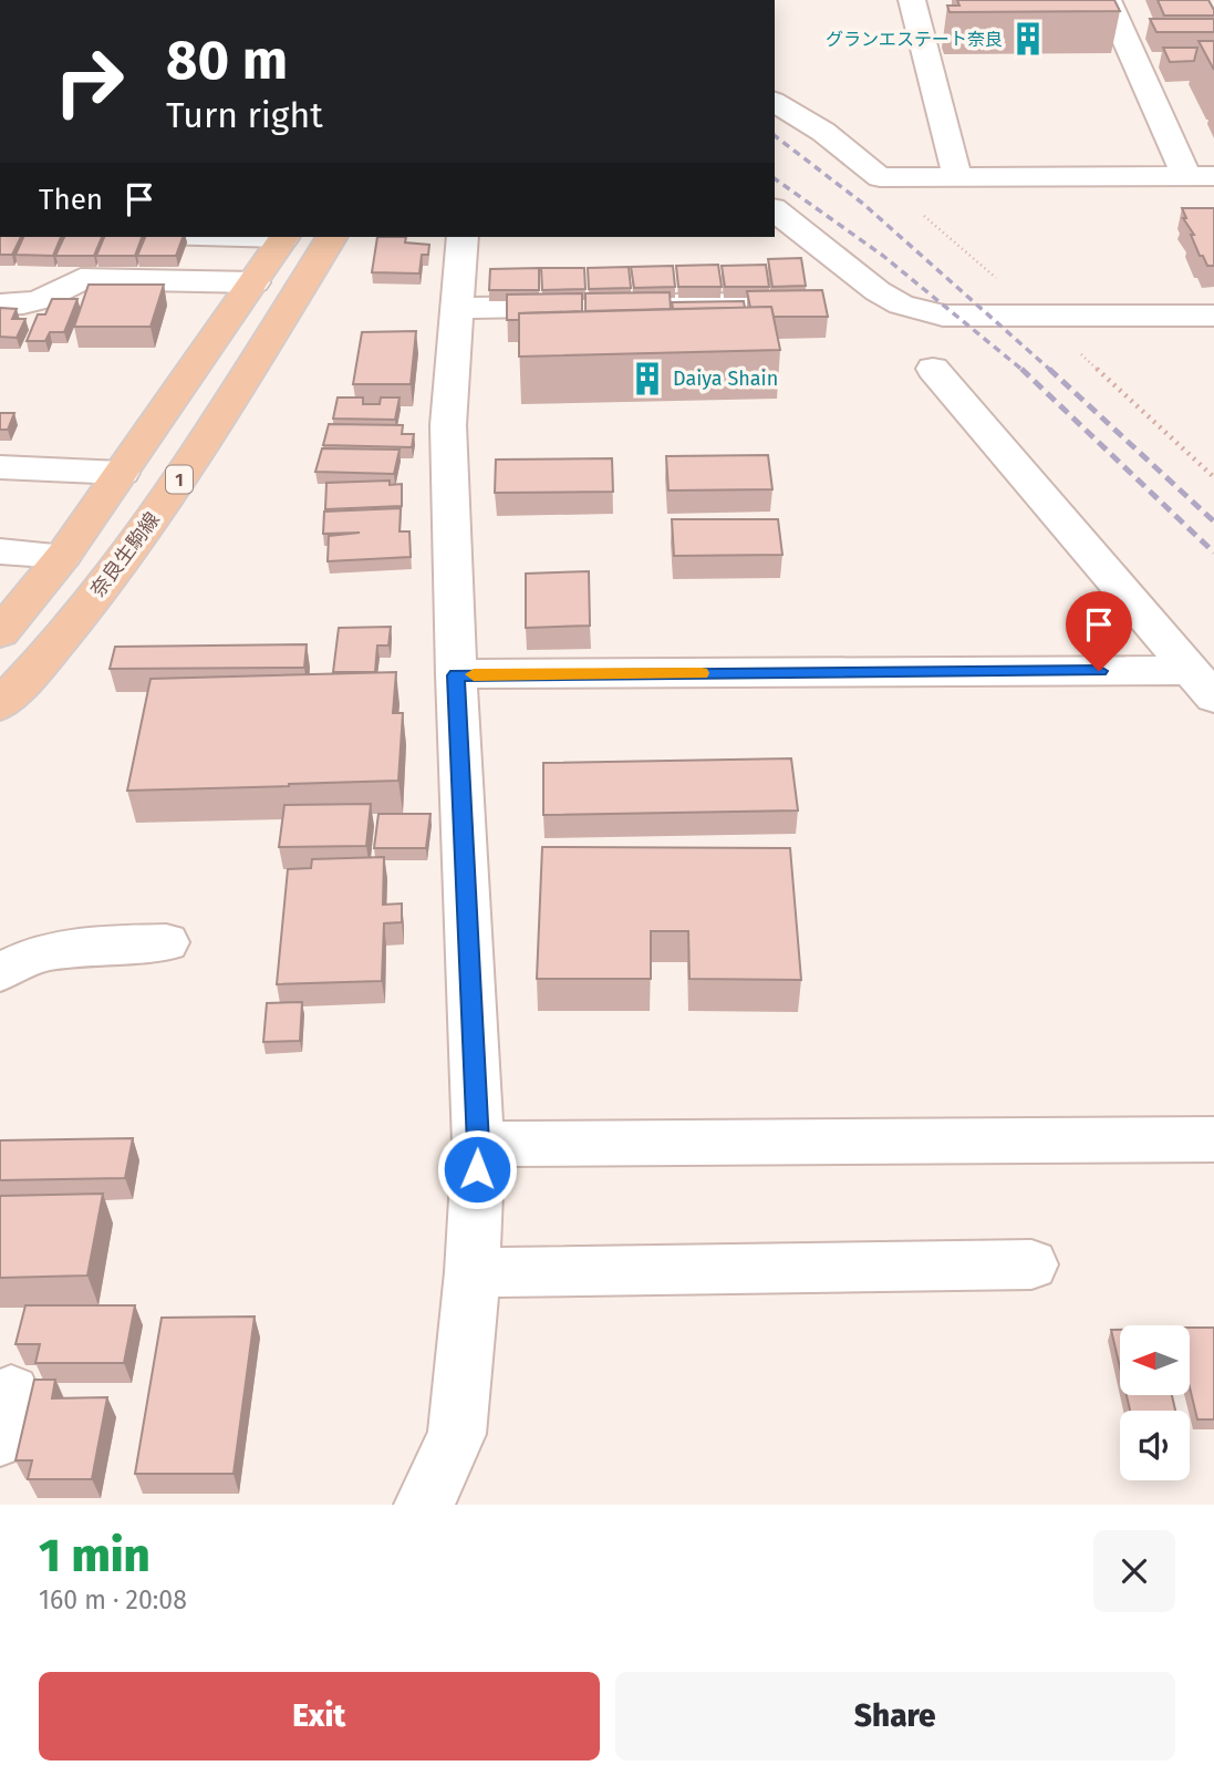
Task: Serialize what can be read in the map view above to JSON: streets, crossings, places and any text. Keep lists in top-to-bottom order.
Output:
{
  "streets": {
    "main road": ["1", "奈良生駒線"]
  },
  "places": {
    "building": ["グランエステート奈良", "Daiya Shain"]
  },
  "north": "left",
  "page": {
    "turn": ["80 m", "Turn right"],
    "then": "Then",
    "heading": ["1 min", "160 m · 20:08"],
    "buttons": ["Exit", "Share"]
  }
}
